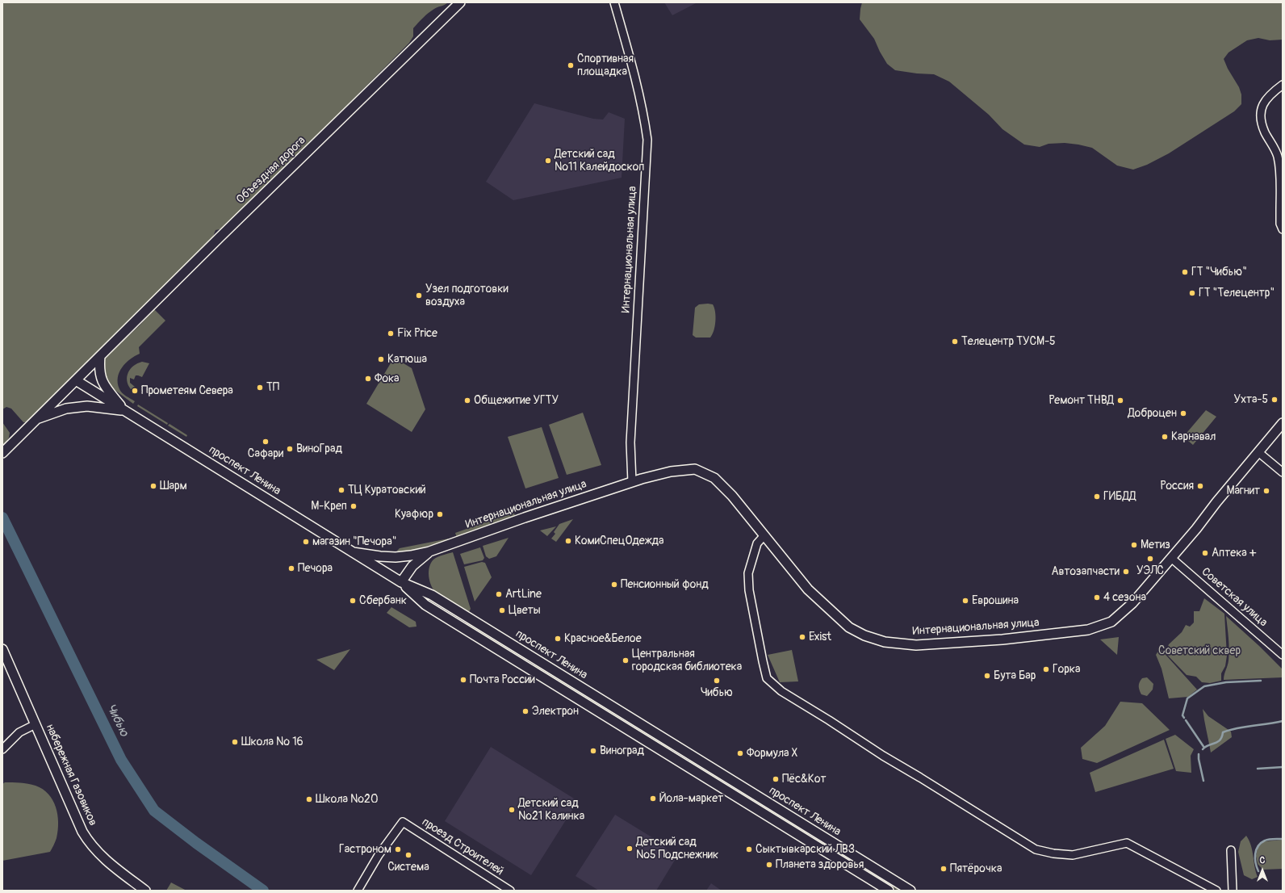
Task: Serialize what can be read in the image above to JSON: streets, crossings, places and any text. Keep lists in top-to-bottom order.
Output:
{
  "streets": {
    "main road": [
      "Объездная дорога",
      "Интернациональная улица",
      "проспект Ленина",
      "набережная Газовиков"
    ],
    "street": ["Советская улица", "проезд Строителей"]
  },
  "crossings": [
    ["Объездная дорога", "проспект Ленина"],
    ["Интернациональная улица", "проспект Ленина"],
    ["Интернациональная улица", "Советская улица"]
  ],
  "water": ["Чибью"],
  "parks": ["Советский сквер"],
  "places": [
    "Спортивная площадка",
    "Детский сад №11 Калейдоскоп",
    "ГТ \"Чибью\"",
    "ГТ \"Телецентр\"",
    "Узел подготовки воздуха",
    "Fix Price",
    "Телецентр ТУСМ-5",
    "Катюша",
    "Фока",
    "ТП",
    "Прометеям Севера",
    "Ухта-5",
    "Общежитие УГТУ",
    "Ремонт ТНВД",
    "Доброцен",
    "Карнавал",
    "Сафари",
    "ВиноГрад",
    "Шарм",
    "Россия",
    "ТЦ Куратовский",
    "Магнит",
    "ГИБДД",
    "М-Креп",
    "Куафюр",
    "КомиСпецОдежда",
    "магазин \"Печора\"",
    "Метиз",
    "Аптека +",
    "УЭЛС",
    "Печора",
    "Автозапчасти",
    "Пенсионный фонд",
    "ArtLine",
    "4 сезона",
    "Сбербанк",
    "Еврошина",
    "Цветы",
    "Exist",
    "Красное&Белое",
    "Центральная городская библиотека",
    "Горка",
    "Бута Бар",
    "Почта России",
    "Чибью",
    "Электрон",
    "Школа № 16",
    "Виноград",
    "Формула X",
    "Пёс&Кот",
    "Йола-маркет",
    "Школа №20",
    "Детский сад №21 Калинка",
    "Детский сад №5 Подснежник",
    "Гастроном",
    "Сыктывкарский ЛВЗ",
    "Система",
    "Планета здоровья",
    "Пятёрочка"
  ],
  "north": "top"
}
